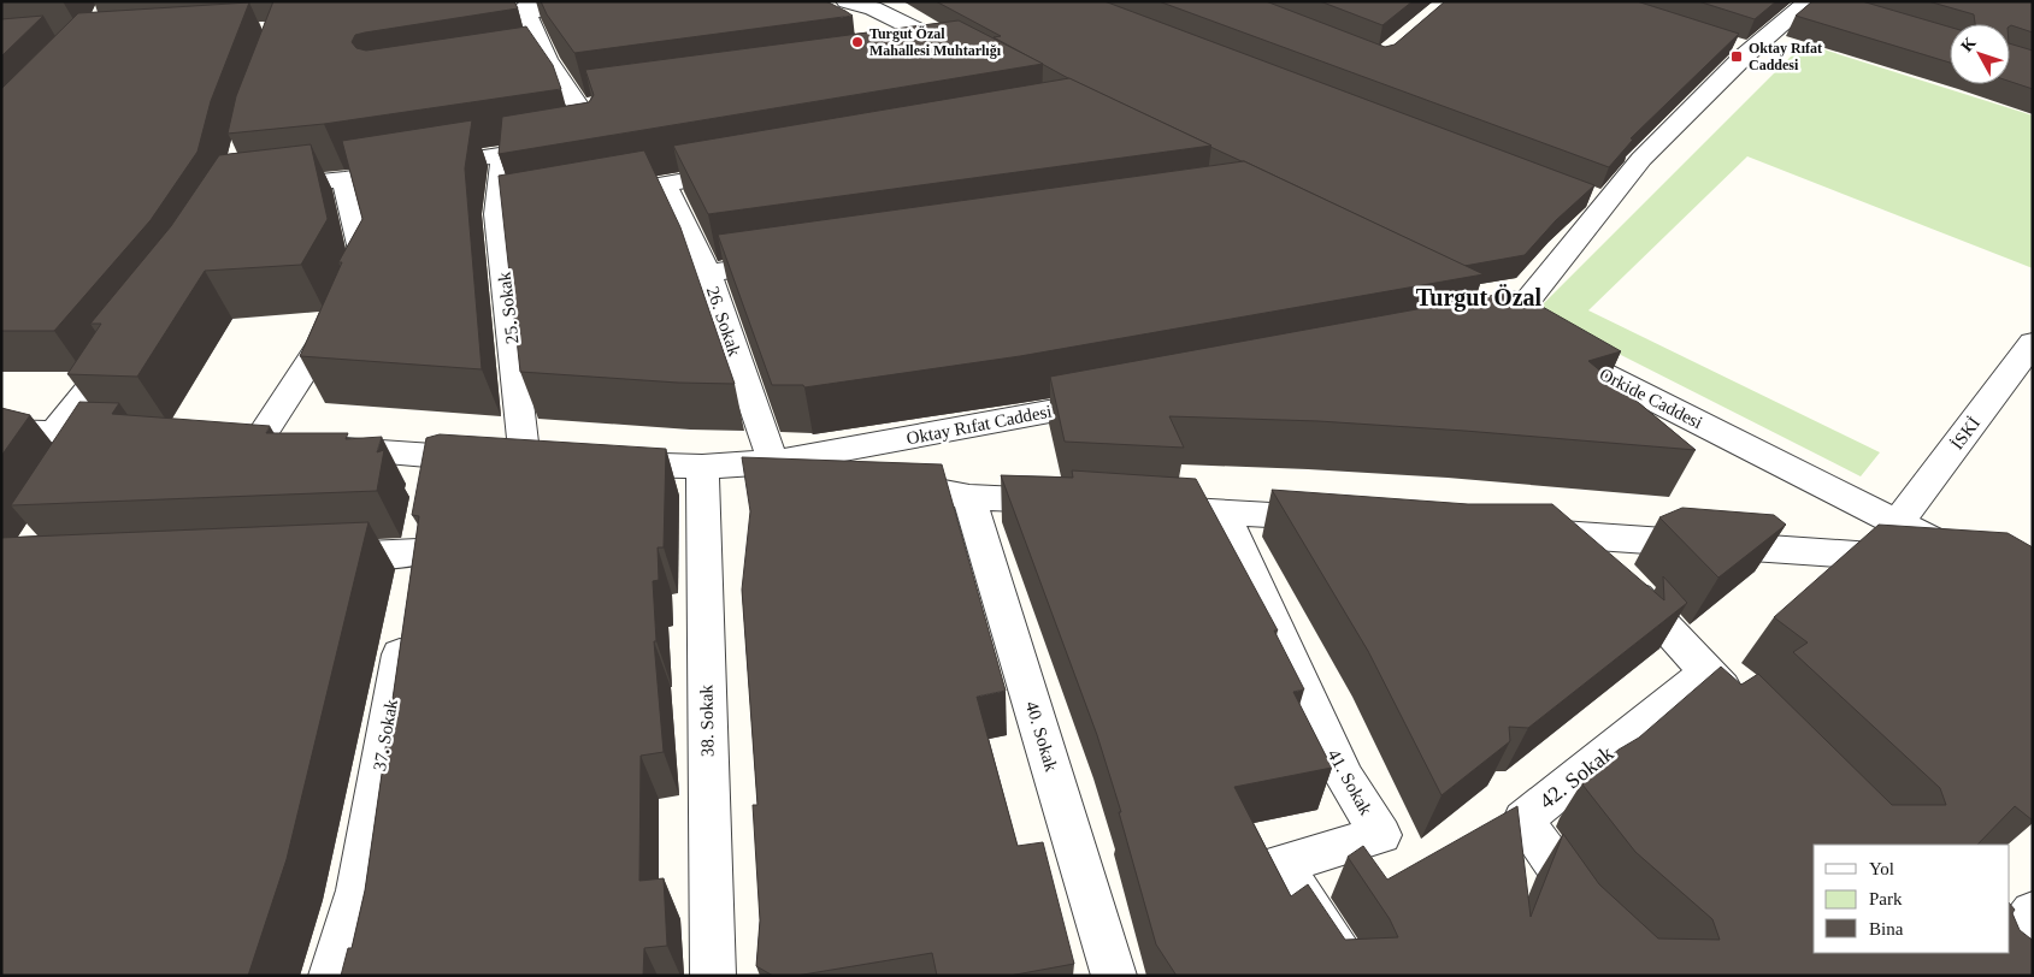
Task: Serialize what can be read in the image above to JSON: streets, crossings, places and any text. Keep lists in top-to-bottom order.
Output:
{
  "streets": {
    "street": [
      "25. Sokak",
      "26. Sokak",
      "Orkide Caddesi",
      "Oktay Rıfat Caddesi",
      "İSKİ",
      "38. Sokak",
      "37. Sokak",
      "40. Sokak",
      "42. Sokak",
      "41. Sokak"
    ]
  },
  "crossings": [
    ["25. Sokak", "37. Sokak"],
    ["26. Sokak", "Oktay Rıfat Caddesi"],
    ["Orkide Caddesi", "İSKİ"],
    ["Oktay Rıfat Caddesi", "38. Sokak"]
  ],
  "districts": ["Turgut Özal"],
  "places": {
    "other": ["Turgut Özal Mahallesi Muhtarlığı"],
    "transit": ["Oktay Rıfat Caddesi"]
  },
  "legend": ["Yol", "Park", "Bina"],
  "north": "top left"
}
